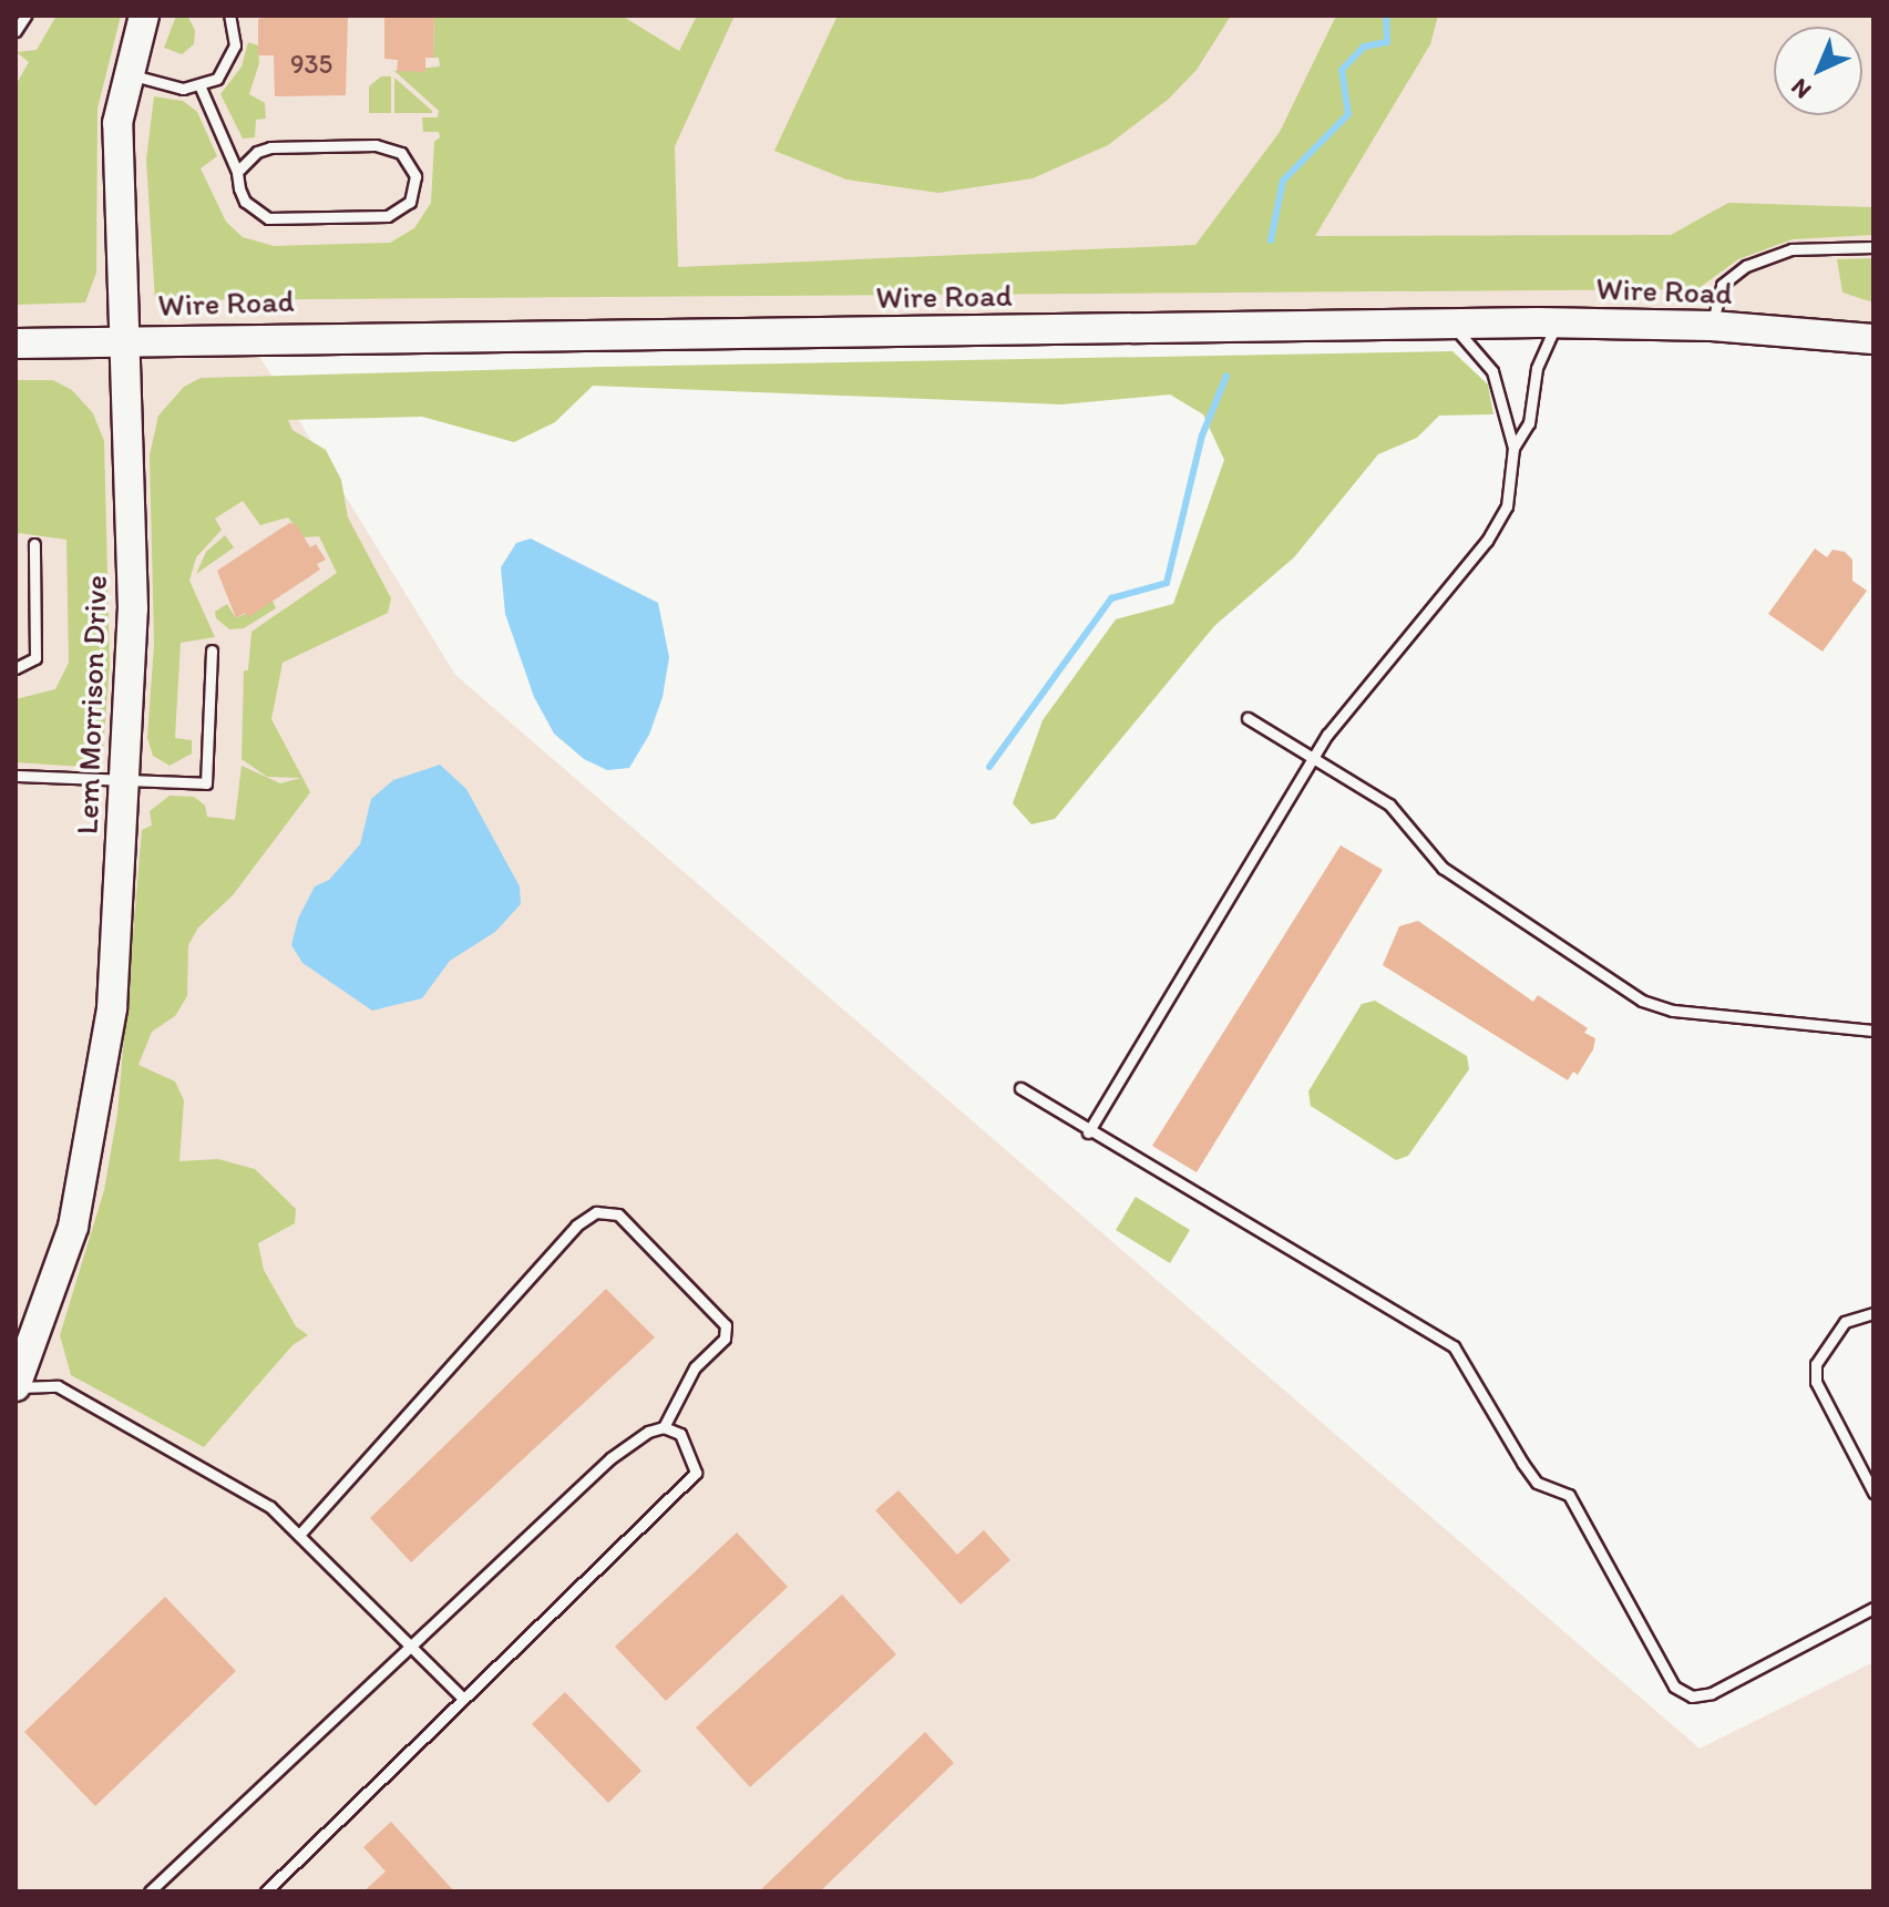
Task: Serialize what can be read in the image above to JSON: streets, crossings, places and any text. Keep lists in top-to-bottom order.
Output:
{
  "streets": {
    "street": ["Wire Road", "Lem Morrison Drive"]
  },
  "crossings": [
    ["Wire Road", "Lem Morrison Drive"]
  ],
  "house_numbers": ["935"],
  "north": "bottom left"
}
